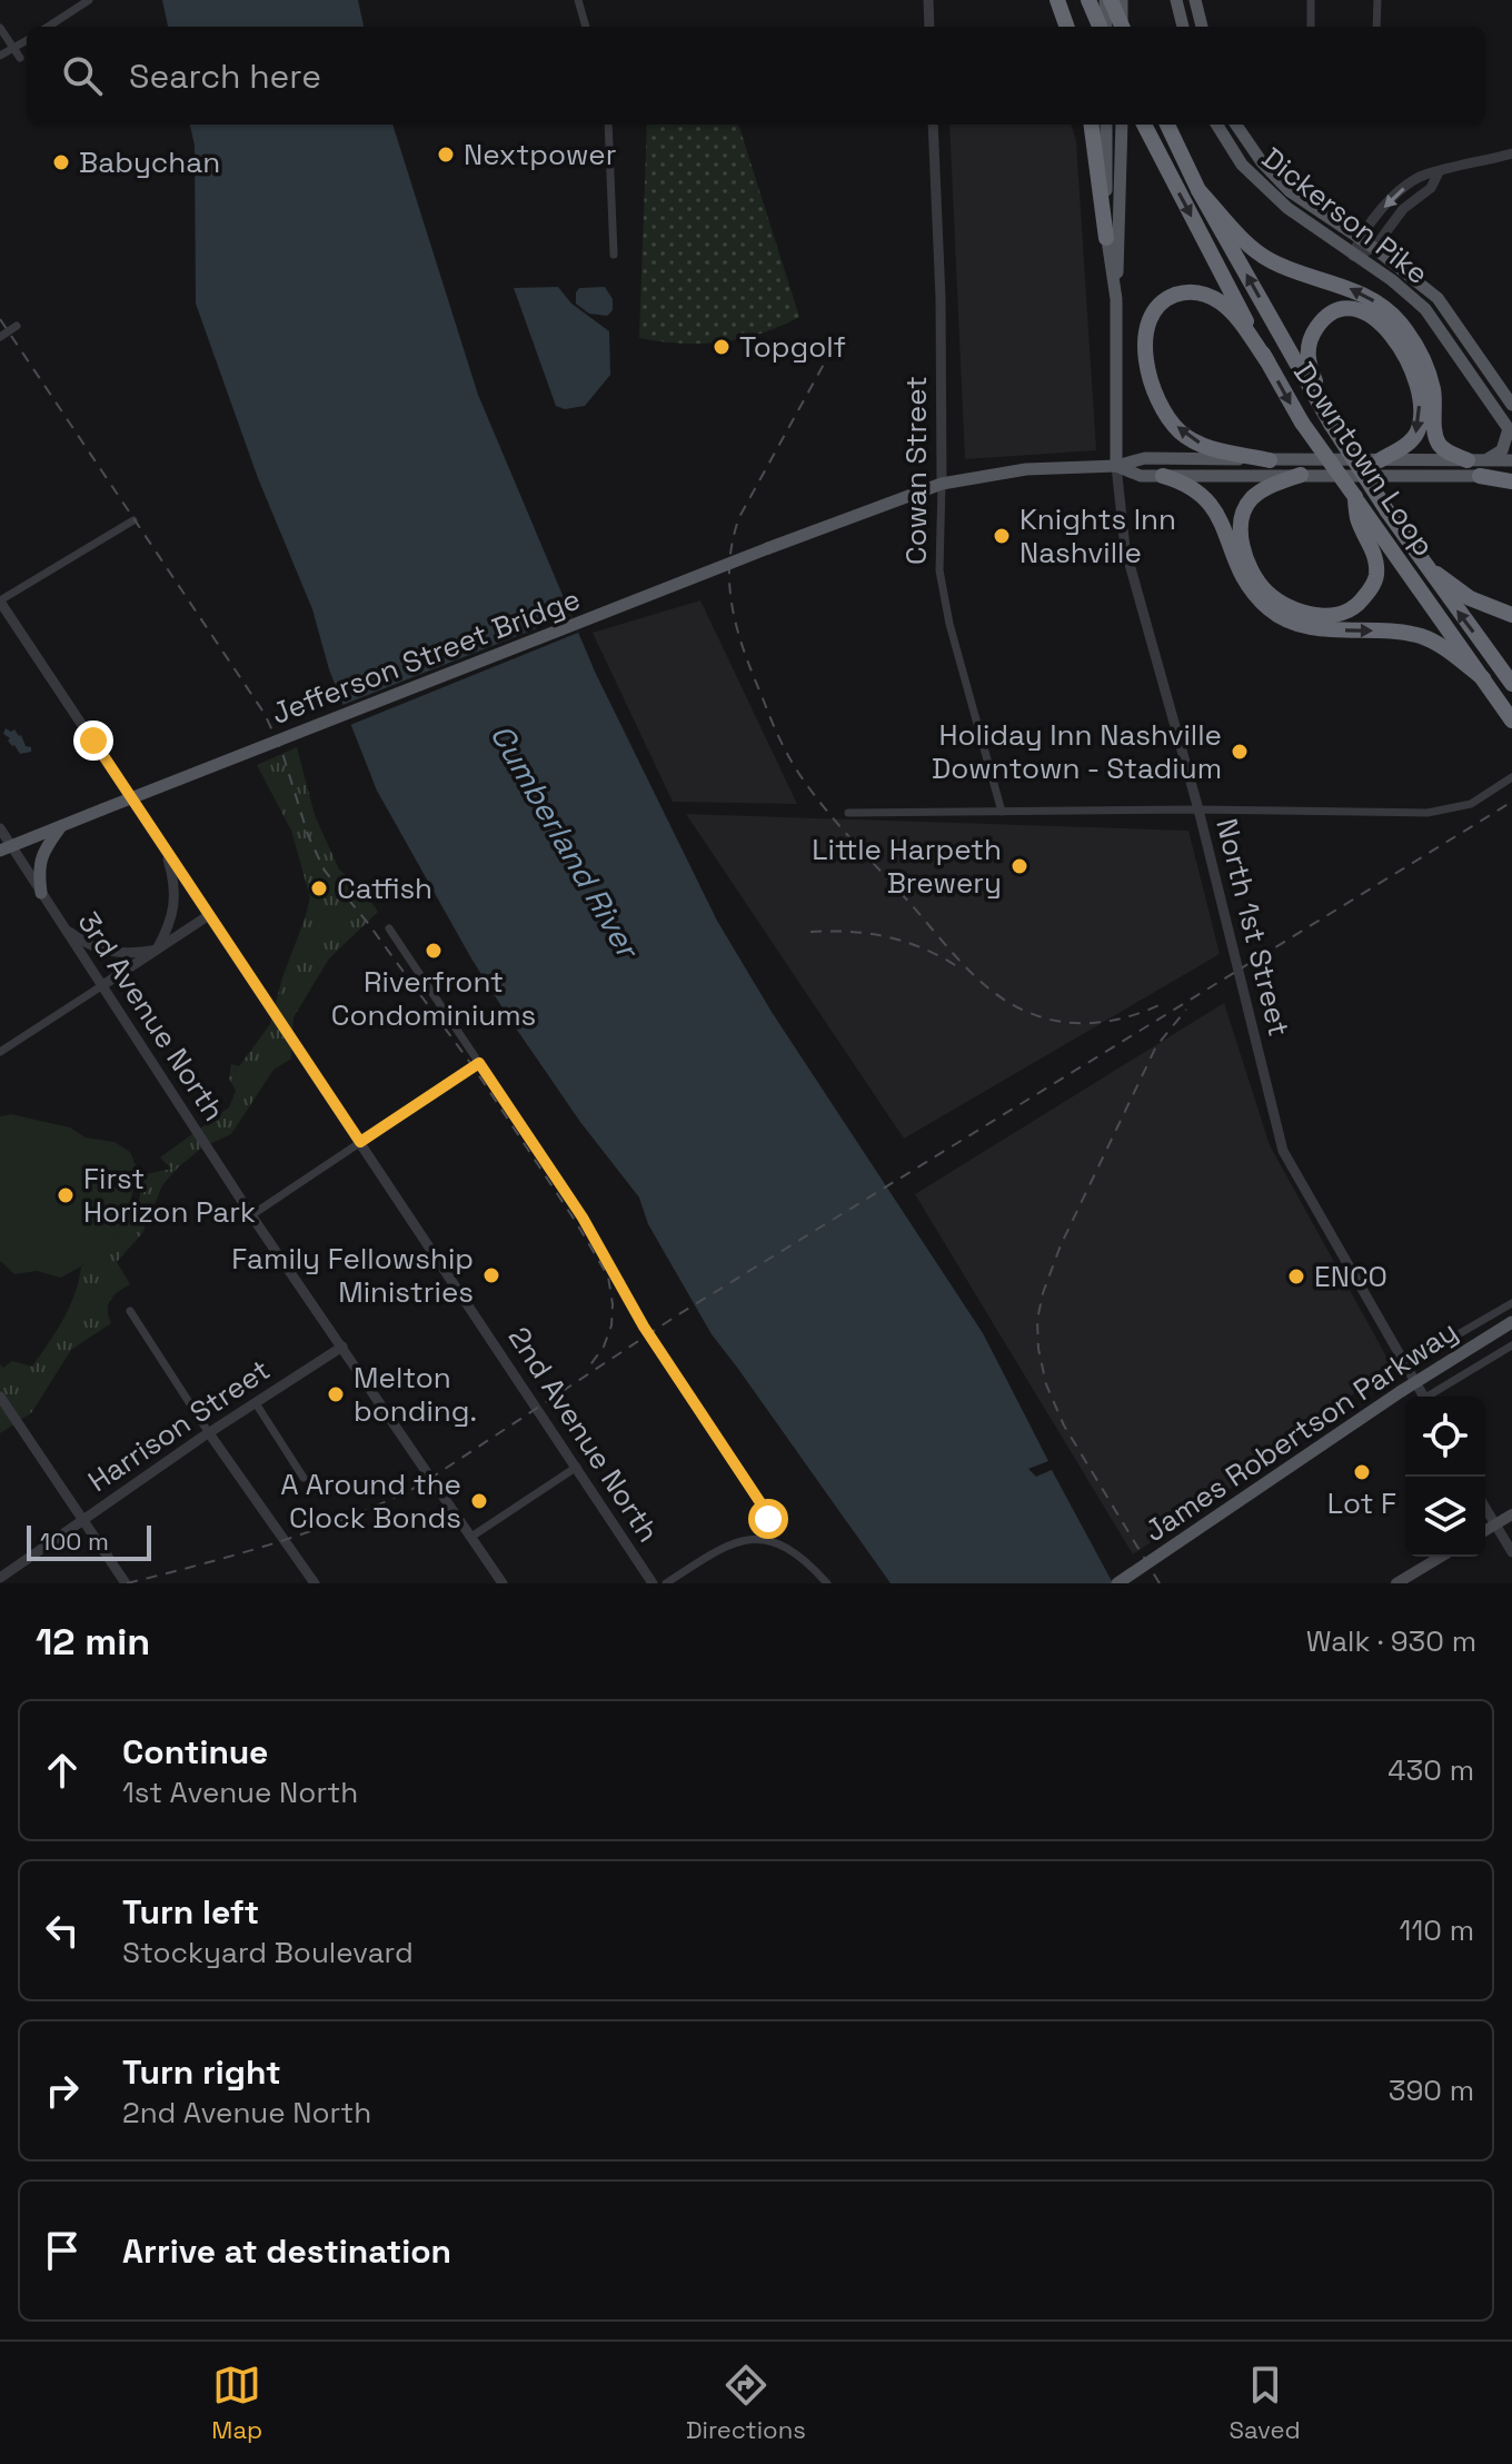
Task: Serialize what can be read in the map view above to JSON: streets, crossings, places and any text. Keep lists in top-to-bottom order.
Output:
{
  "streets": {
    "highway": ["Downtown Loop"],
    "main road": [
      "Dickerson Pike",
      "Jefferson Street Bridge",
      "North 1st Street",
      "James Robertson Parkway"
    ],
    "street": [
      "Cowan Street",
      "3rd Avenue North",
      "Harrison Street",
      "2nd Avenue North"
    ]
  },
  "crossings": [
    ["Cowan Street", "Jefferson Street Bridge"],
    ["Jefferson Street Bridge", "North 1st Street"],
    ["Jefferson Street Bridge", "3rd Avenue North"],
    ["3rd Avenue North", "Harrison Street"]
  ],
  "water": ["Cumberland River"],
  "places": [
    "Nextpower",
    "Babychan",
    "Topgolf",
    "Knights Inn Nashville",
    "Holiday Inn Nashville Downtown - Stadium",
    "Little Harpeth Brewery",
    "Catfish",
    "Riverfront Condominiums",
    "First Horizon Park",
    "Family Fellowship Ministries",
    "ENCO",
    "Melton bonding.",
    "Lot F",
    "A Around the Clock Bonds"
  ],
  "scale_bar": "100 m",
  "page": {
    "search": "Search here",
    "scale": "100 m",
    "heading": ["12 min", "Walk · 930 m"],
    "list": [
      ["Continue", "1st Avenue North", "430 m"],
      ["Turn left", "Stockyard Boulevard", "110 m"],
      ["Turn right", "2nd Avenue North", "390 m"],
      "Arrive at destination"
    ],
    "nav": ["Map", "Directions", "Saved"]
  }
}
